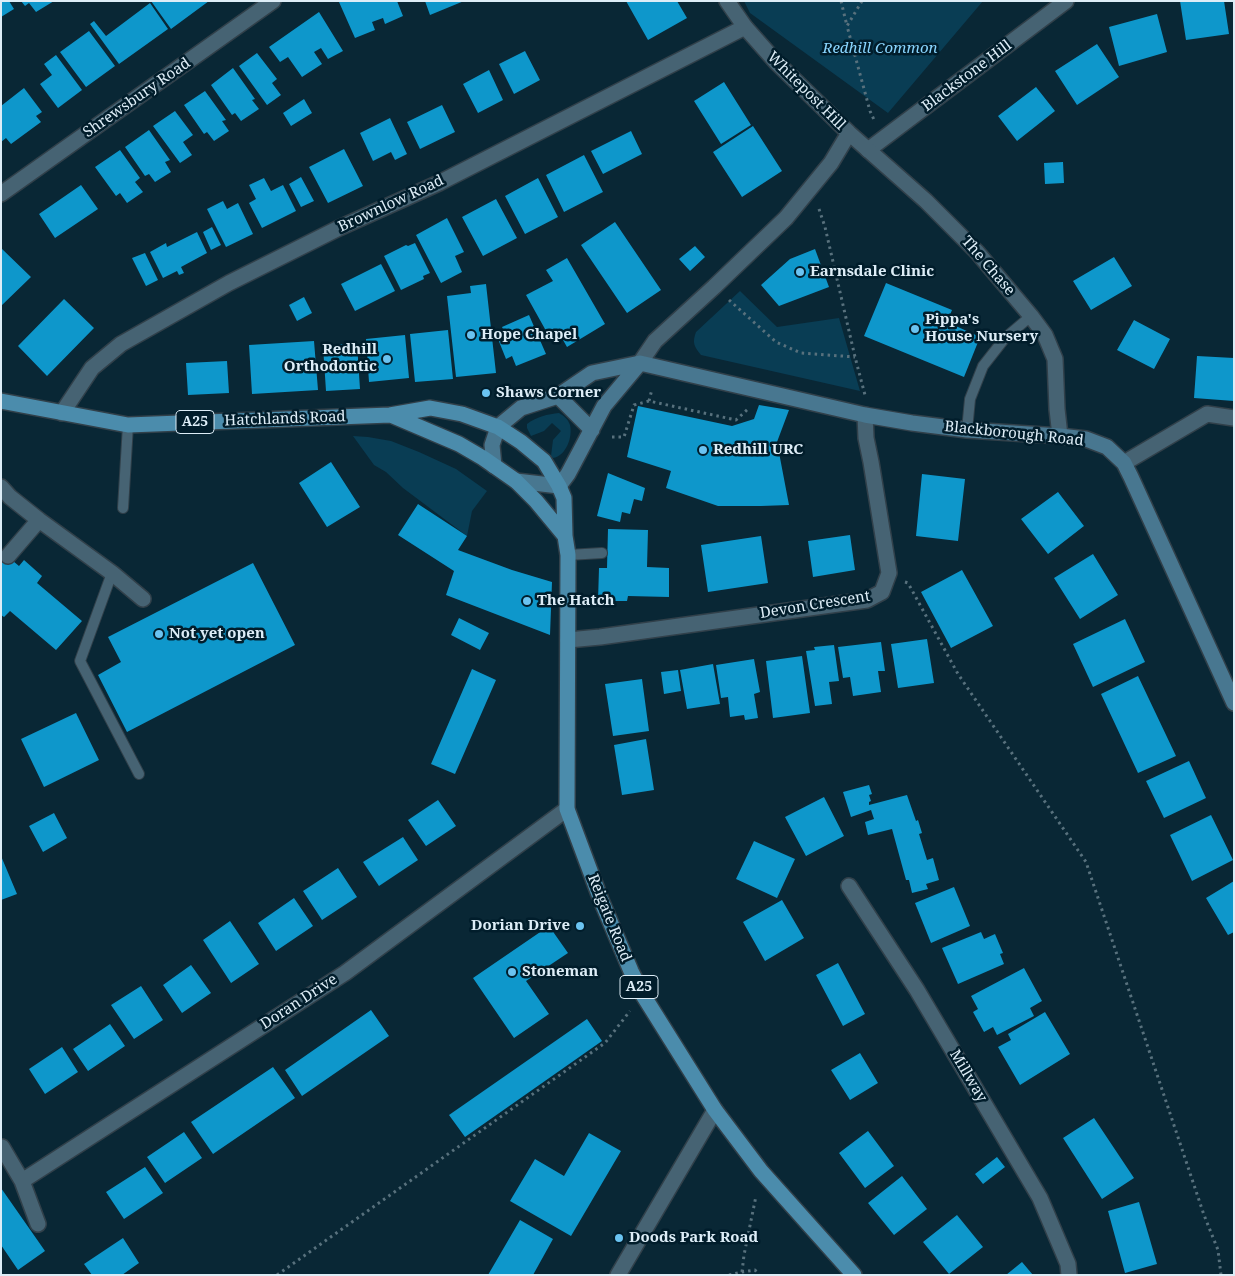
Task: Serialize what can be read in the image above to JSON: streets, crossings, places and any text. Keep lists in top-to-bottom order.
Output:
{
  "streets": {
    "main road": [
      "Hatchlands Road",
      "A25",
      "Blackborough Road",
      "Reigate Road"
    ],
    "street": [
      "Blackstone Hill",
      "Whitepost Hill",
      "Shrewsbury Road",
      "Brownlow Road",
      "The Chase",
      "Devon Crescent",
      "Doran Drive",
      "Millway"
    ]
  },
  "crossings": [
    ["Blackstone Hill", "The Chase"],
    ["Whitepost Hill", "Brownlow Road"],
    ["Whitepost Hill", "The Chase"],
    ["Brownlow Road", "Hatchlands Road"],
    ["The Chase", "Blackborough Road"],
    ["Hatchlands Road", "Devon Crescent"],
    ["Hatchlands Road", "Reigate Road"],
    ["Devon Crescent", "Reigate Road"],
    ["Reigate Road", "Doran Drive"]
  ],
  "parks": ["Redhill Common"],
  "places": [
    "Earnsdale Clinic",
    "Pippa's House Nursery",
    "Hope Chapel",
    "Redhill Orthodontic",
    "Shaws Corner",
    "Redhill URC",
    "The Hatch",
    "Not yet open",
    "Dorian Drive",
    "Stoneman",
    "Doods Park Road"
  ]
}
